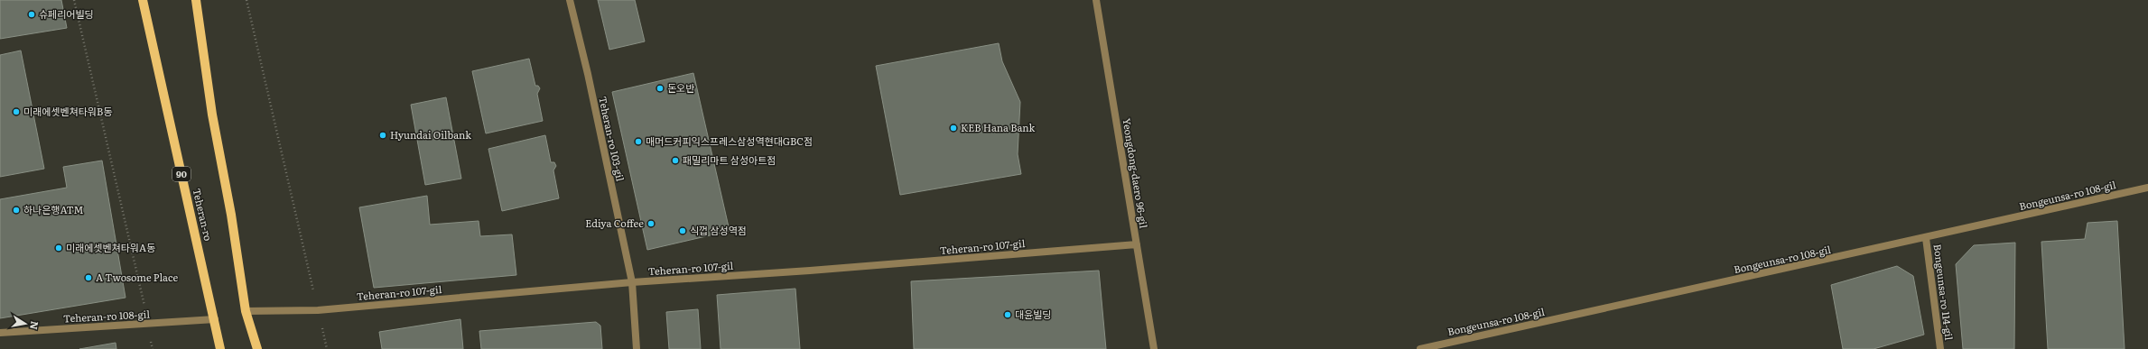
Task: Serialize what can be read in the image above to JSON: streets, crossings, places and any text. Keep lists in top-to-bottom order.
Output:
{
  "streets": {
    "main road": ["90", "Teheran-ro"],
    "street": [
      "Teheran-ro 103-gil",
      "Yeongdong-daero 96-gil",
      "Bongeunsa-ro 108-gil",
      "Teheran-ro 107-gil",
      "Bongeunsa-ro 114-gil",
      "Teheran-ro 108-gil"
    ]
  },
  "crossings": [
    ["Teheran-ro 103-gil", "Teheran-ro 107-gil"],
    ["Yeongdong-daero 96-gil", "Teheran-ro 107-gil"],
    ["Bongeunsa-ro 108-gil", "Bongeunsa-ro 114-gil"],
    ["Teheran-ro", "Teheran-ro 108-gil"]
  ],
  "places": [
    "슈페리어빌딩",
    "돈오반",
    "미래에셋벤쳐타워B동",
    "KEB Hana Bank",
    "Hyundai Oilbank",
    "매머드커피익스프레스삼성역현대GBC점",
    "패밀리마트 삼성아트점",
    "하나은행ATM",
    "Ediya Coffee",
    "식껍 삼성역점",
    "미래에셋벤쳐타워A동",
    "A Twosome Place",
    "대윤빌딩"
  ],
  "north": "right"
}
